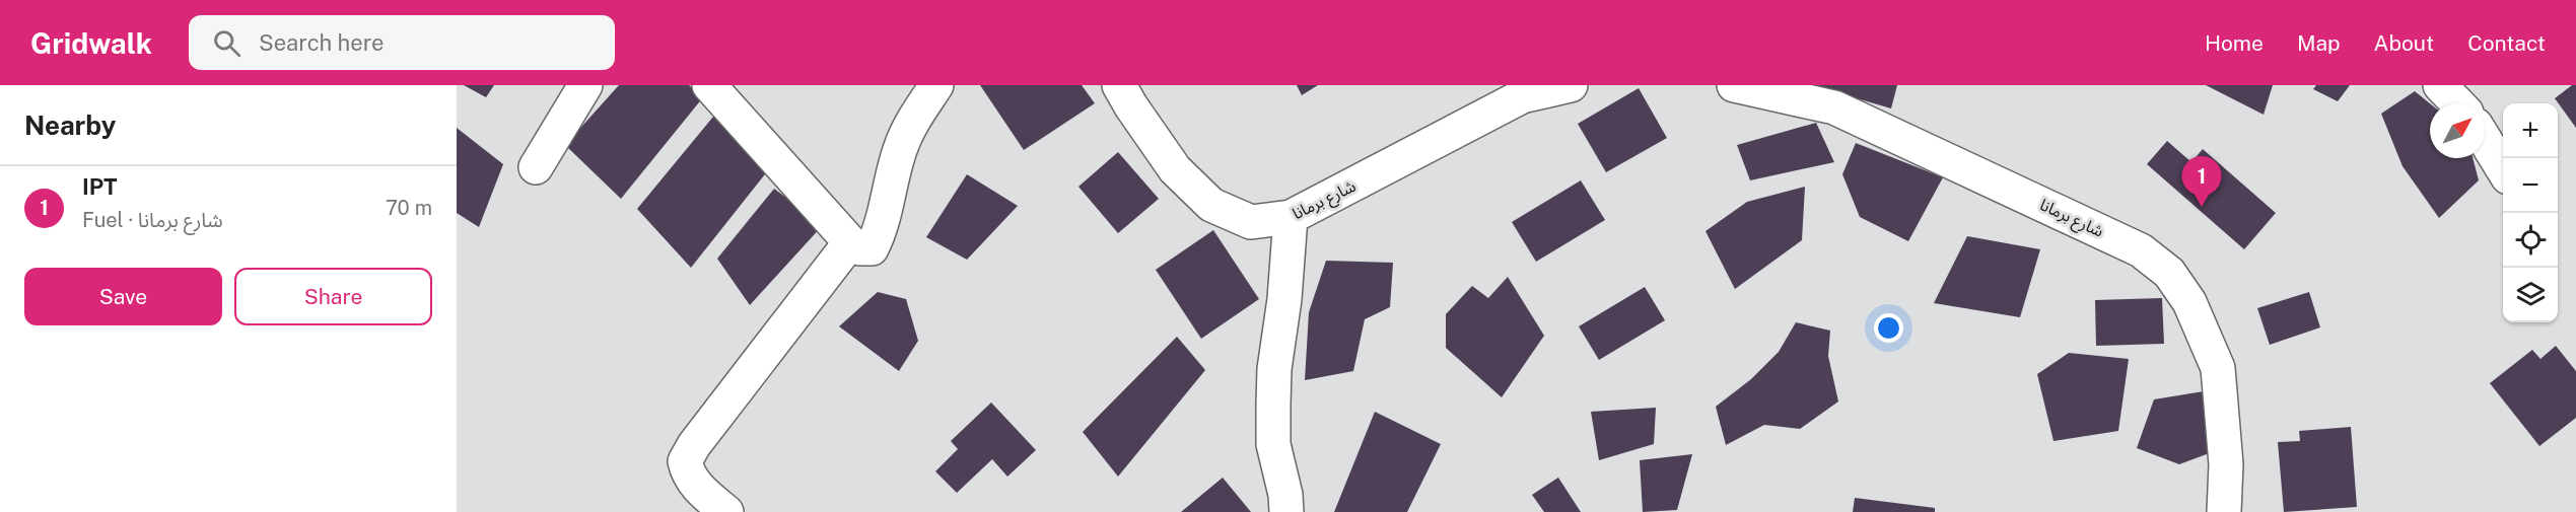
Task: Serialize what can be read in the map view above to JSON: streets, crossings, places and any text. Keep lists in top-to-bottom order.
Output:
{
  "streets": {
    "street": ["شارع برمانا"]
  },
  "north": "top right",
  "page": {
    "header": "Gridwalk",
    "search": "Search here",
    "nav": [
      "Home",
      "Map",
      "About",
      "Contact"
    ],
    "heading": "Nearby",
    "map_buttons": ["+", "−"],
    "pins": "1",
    "list": [
      {
        "mark": "1",
        "name": "IPT",
        "note": "Fuel · شارع برمانا",
        "value": "70 m"
      }
    ],
    "buttons": ["Save", "Share"]
  }
}
